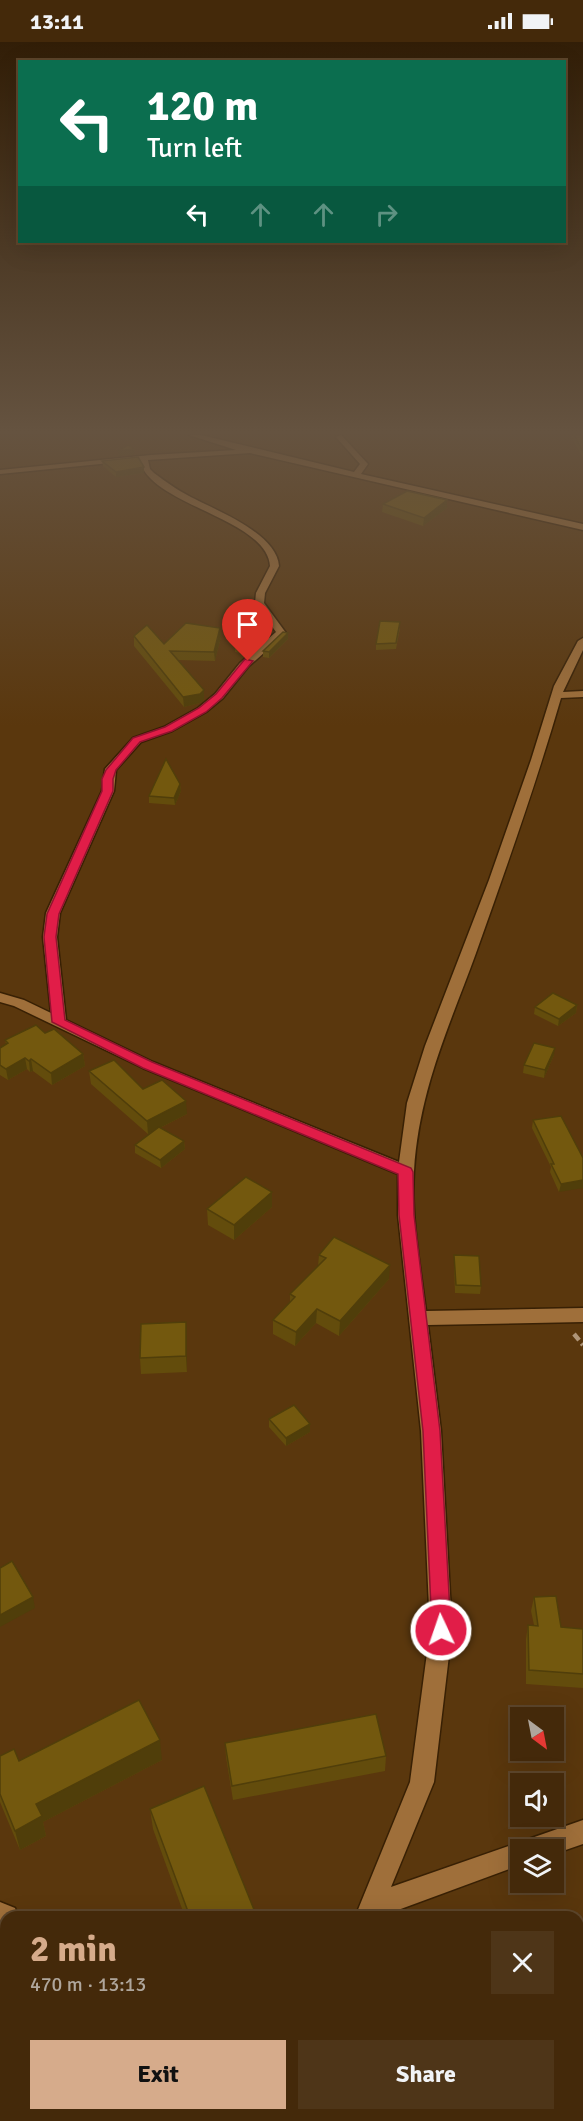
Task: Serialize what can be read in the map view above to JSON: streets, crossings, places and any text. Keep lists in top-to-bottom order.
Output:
{
  "north": "bottom right",
  "page": {
    "status": "13:11",
    "turn": ["120 m", "Turn left"],
    "heading": ["2 min", "470 m · 13:13"],
    "buttons": ["Exit", "Share"]
  }
}
